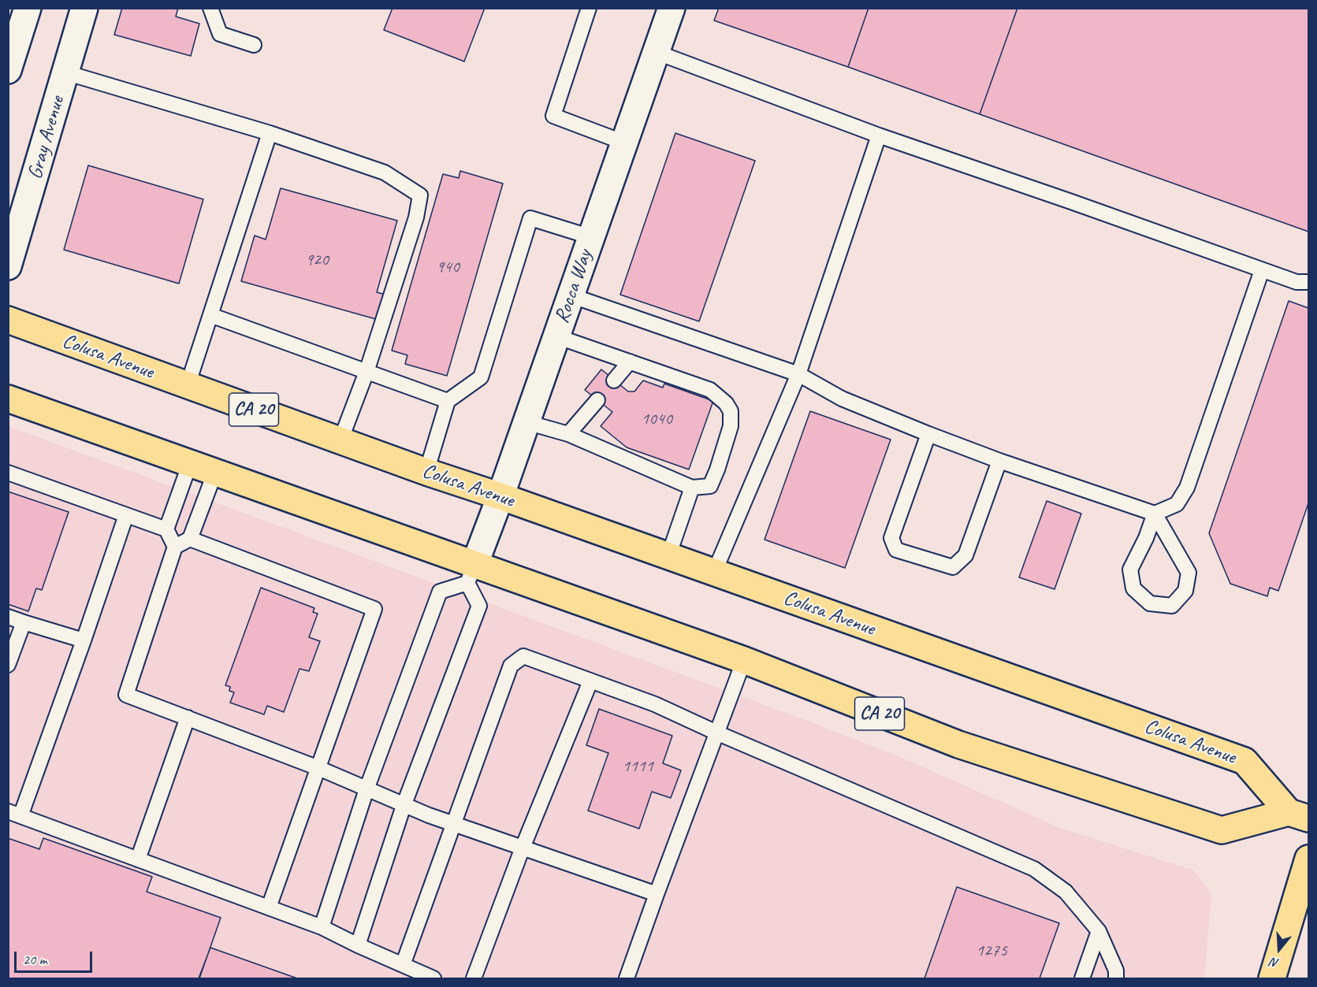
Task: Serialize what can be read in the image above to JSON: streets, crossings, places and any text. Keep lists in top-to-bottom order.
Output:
{
  "streets": {
    "highway": ["Colusa Avenue", "CA 20"],
    "street": ["Gray Avenue", "Rocca Way"]
  },
  "crossings": [
    ["Rocca Way", "Colusa Avenue"]
  ],
  "house_numbers": [
    "920",
    "940",
    "1040",
    "1111",
    "1275"
  ],
  "scale_bar": "20 m",
  "north": "bottom"
}
